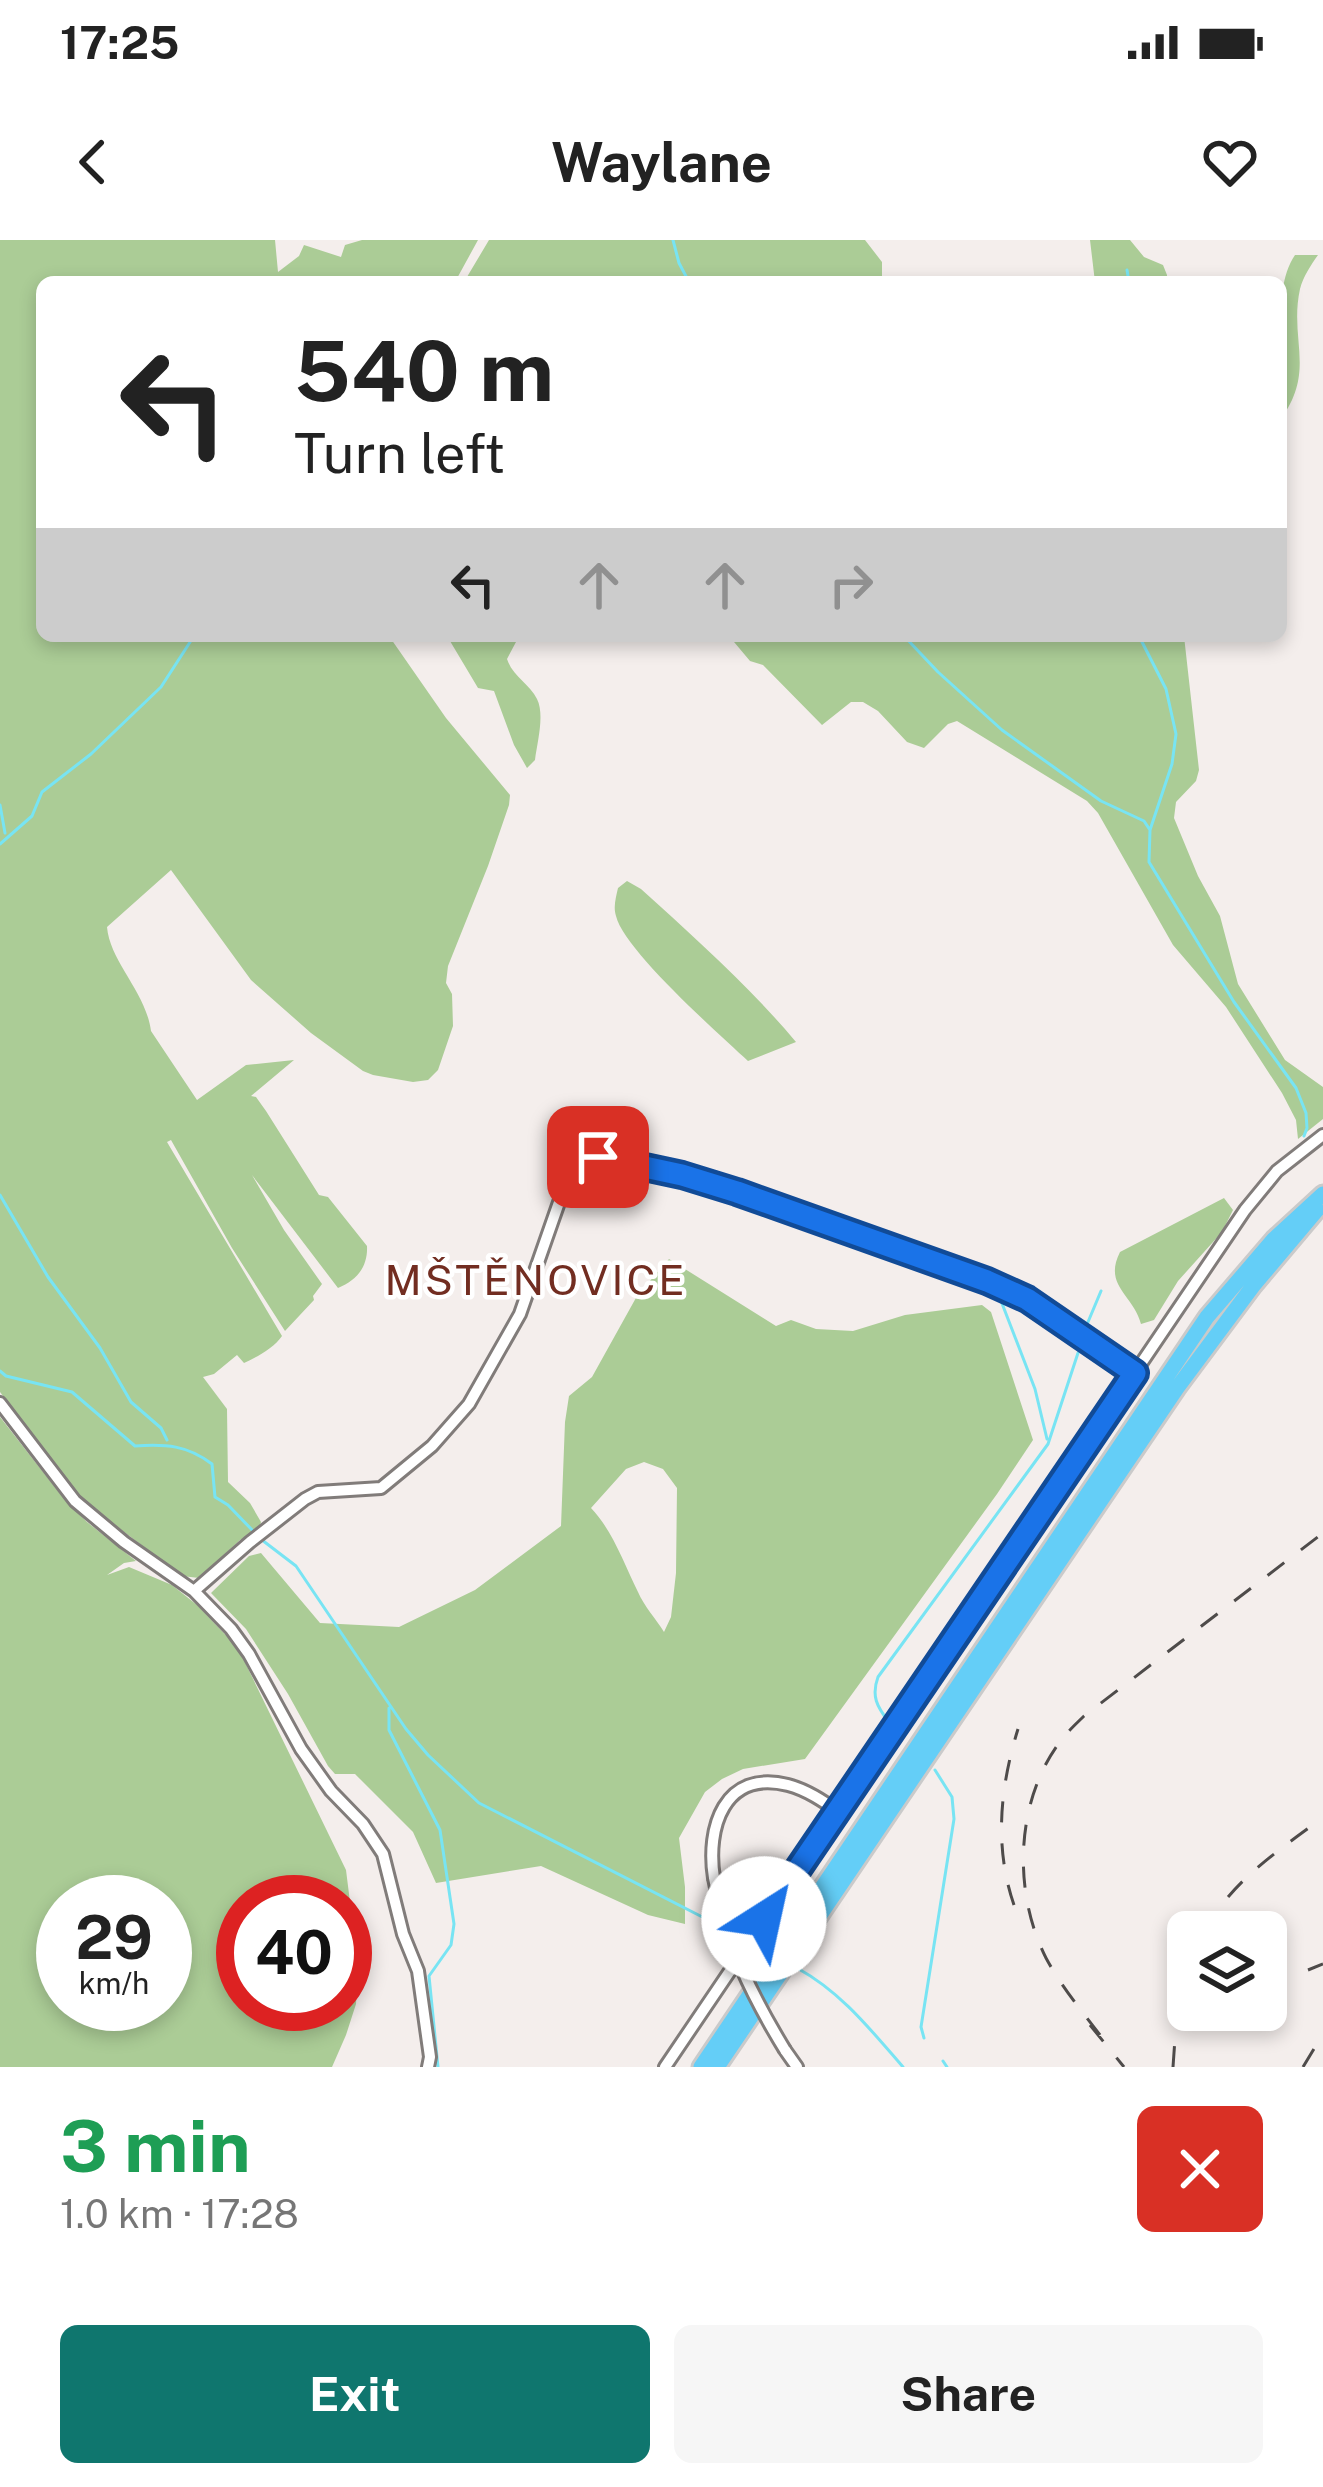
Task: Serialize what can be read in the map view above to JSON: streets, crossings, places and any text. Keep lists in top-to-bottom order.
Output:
{
  "districts": ["MŠTĚNOVICE"],
  "page": {
    "status": "17:25",
    "header": "Waylane",
    "turn": ["540 m", "Turn left"],
    "speed": "29 km/h",
    "limit": "40",
    "heading": ["3 min", "1.0 km · 17:28"],
    "buttons": ["Exit", "Share"]
  }
}
